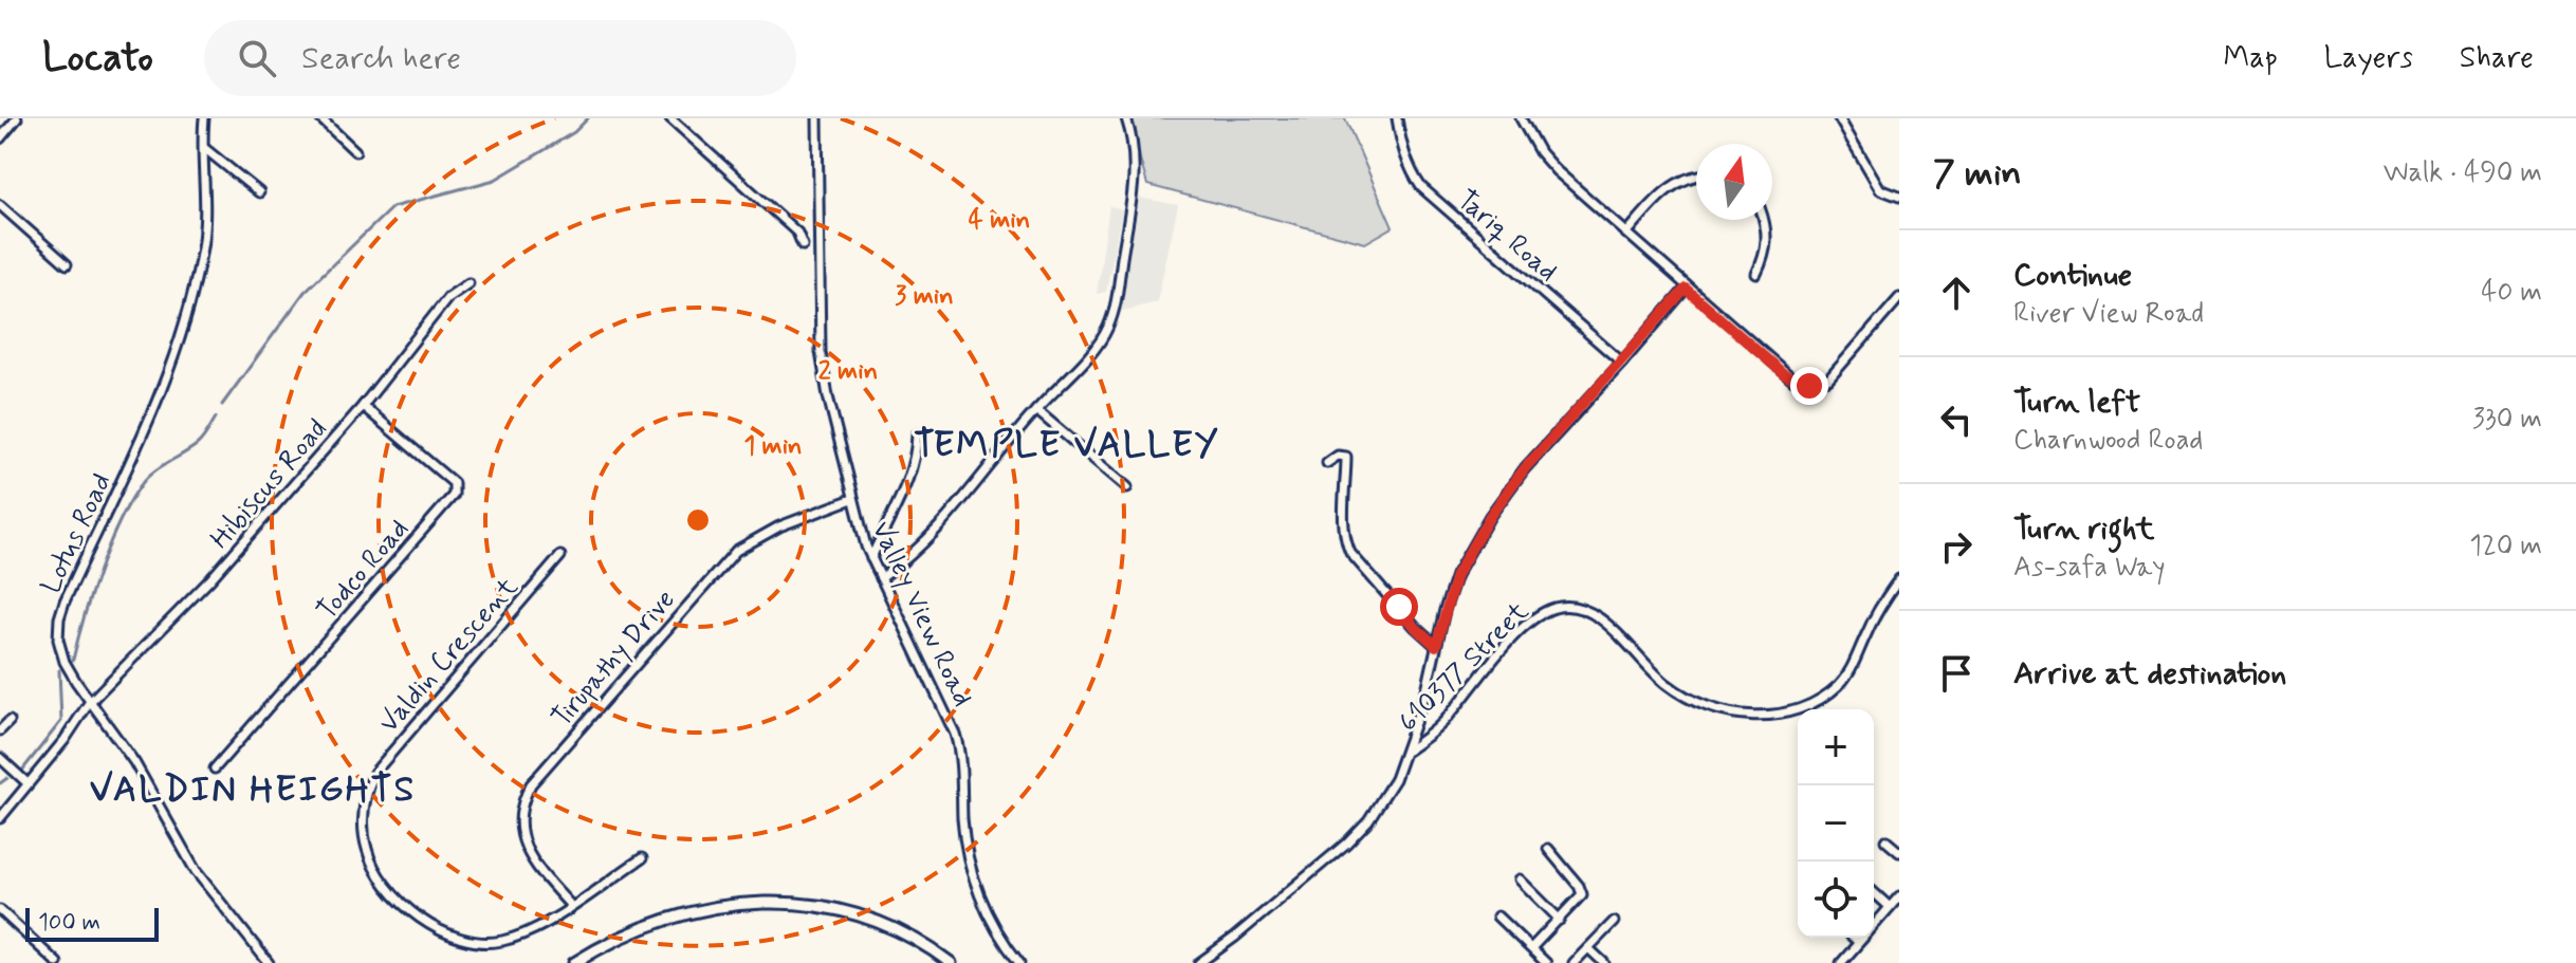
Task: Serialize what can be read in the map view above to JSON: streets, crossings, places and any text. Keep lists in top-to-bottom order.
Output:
{
  "streets": {
    "street": [
      "Tariq Road",
      "Hibiscus Road",
      "Lotus Road",
      "Todco Road",
      "Valley View Road",
      "Valdin Crescent",
      "Tirupathy Drive",
      "610377 Street"
    ]
  },
  "crossings": [
    ["Hibiscus Road", "Lotus Road"],
    ["Hibiscus Road", "Todco Road"],
    ["Valley View Road", "Tirupathy Drive"],
    ["Valdin Crescent", "Tirupathy Drive"]
  ],
  "districts": ["TEMPLE VALLEY", "VALDIN HEIGHTS"],
  "scale_bar": "100 m",
  "north": "top",
  "page": {
    "header": "Locato",
    "search": "Search here",
    "nav": ["Map", "Layers", "Share"],
    "heading": ["7 min", "Walk · 490 m"],
    "list": [
      ["Continue", "River View Road", "40 m"],
      ["Turn left", "Charnwood Road", "330 m"],
      ["Turn right", "As-safa Way", "120 m"],
      "Arrive at destination"
    ],
    "map_buttons": ["+", "−"],
    "scale": "100 m"
  },
  "rings": [
    "4 min",
    "3 min",
    "2 min",
    "1 min"
  ]
}
